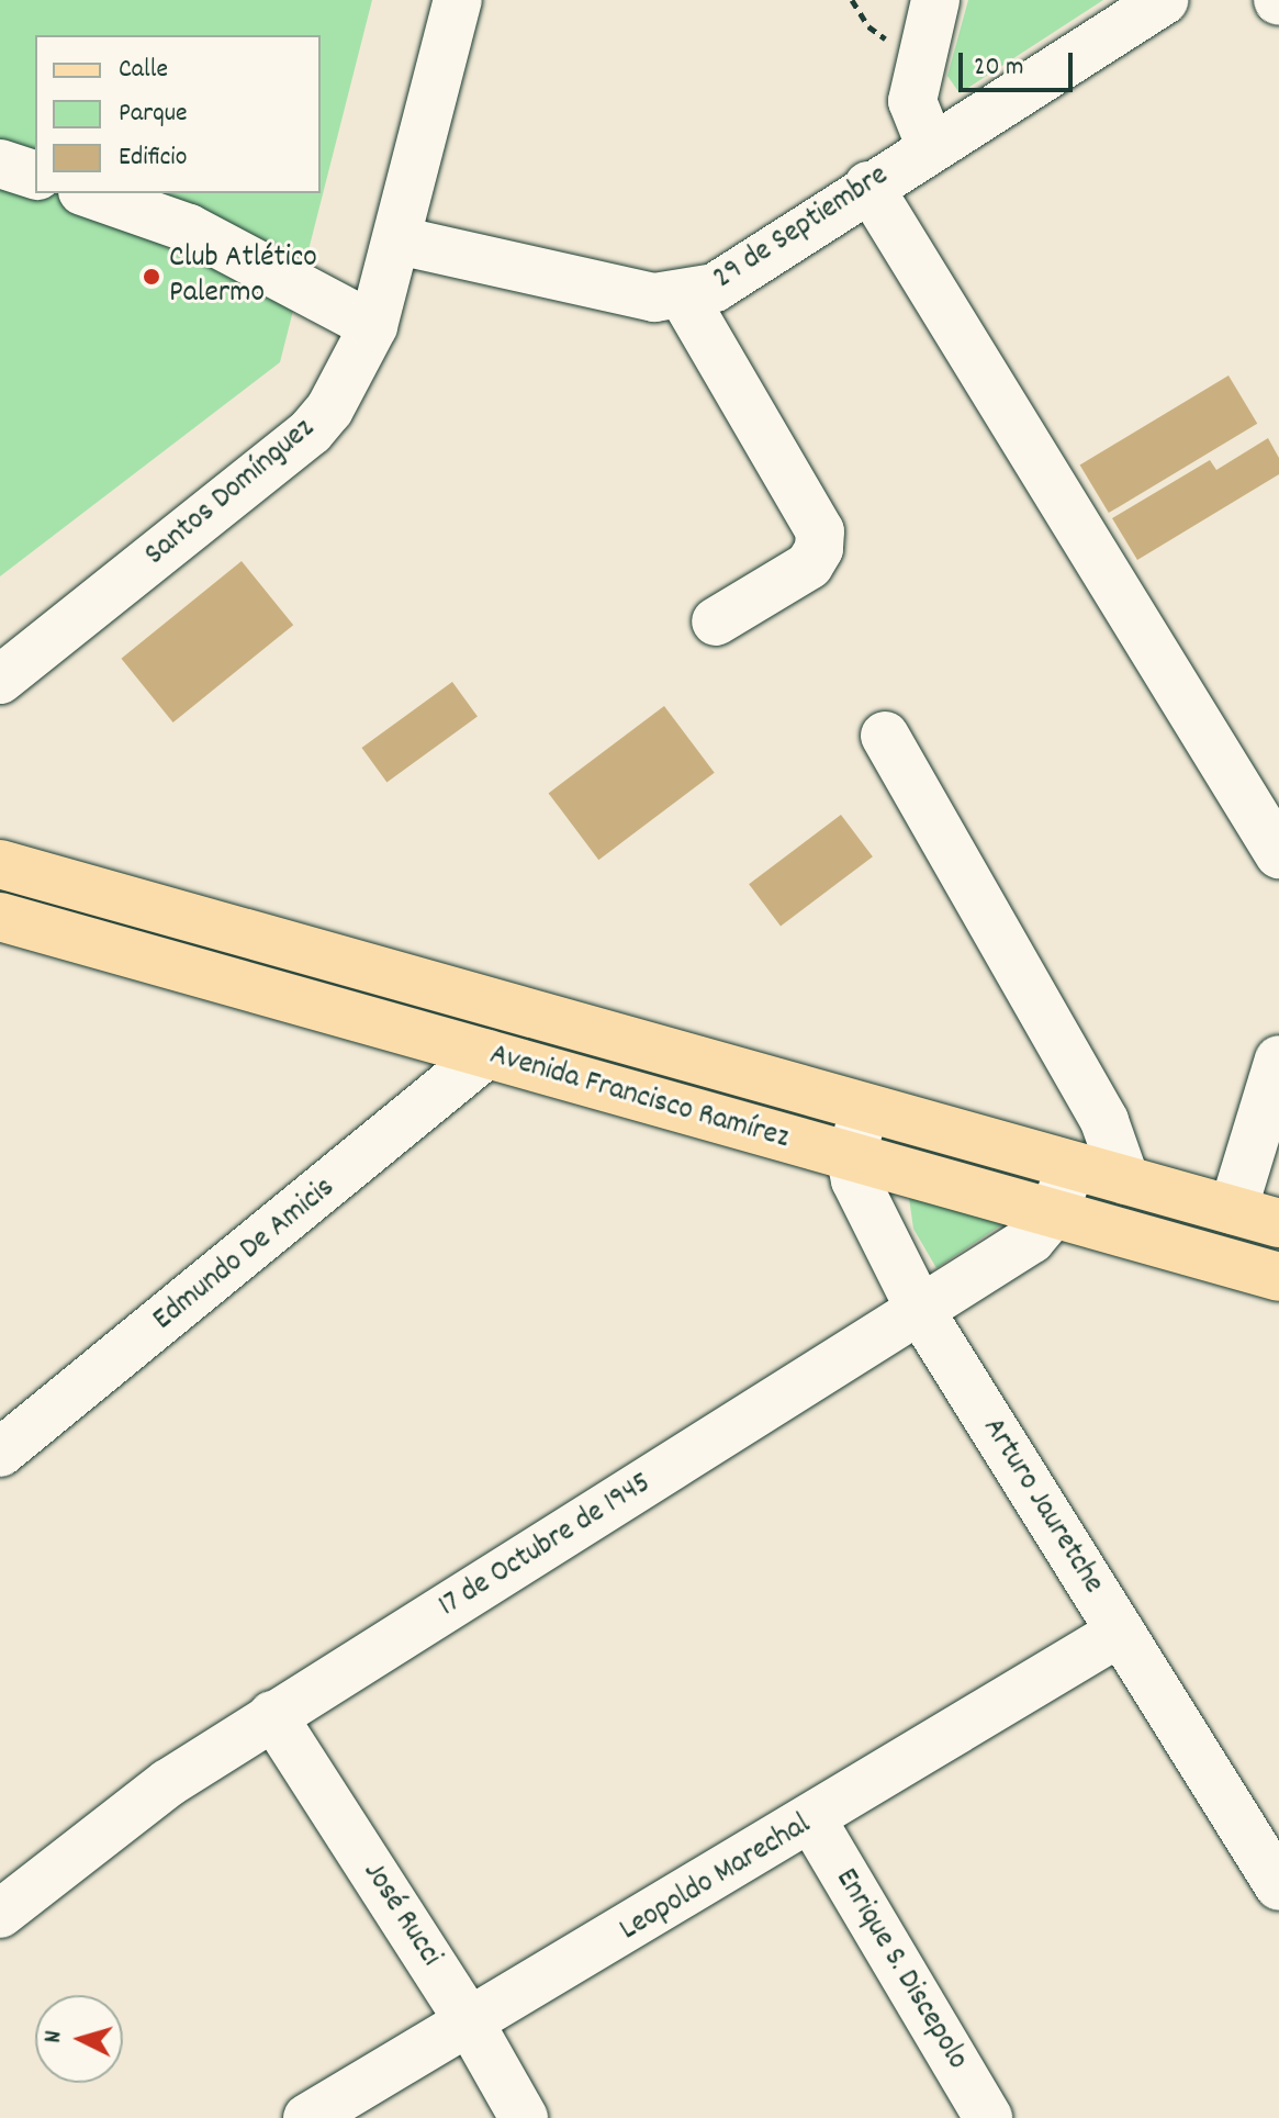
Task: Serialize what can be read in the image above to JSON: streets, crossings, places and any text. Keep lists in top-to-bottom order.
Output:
{
  "streets": {
    "main road": ["Avenida Francisco Ramírez"],
    "street": [
      "29 de Septiembre",
      "Santos Domínguez",
      "Edmundo De Amicis",
      "Arturo Jauretche",
      "17 de Octubre de 1945",
      "Leopoldo Marechal",
      "José Rucci",
      "Enrique S. Discepolo"
    ]
  },
  "crossings": [
    ["29 de Septiembre", "Santos Domínguez"],
    ["Avenida Francisco Ramírez", "Edmundo De Amicis"],
    ["Avenida Francisco Ramírez", "Arturo Jauretche"],
    ["Avenida Francisco Ramírez", "17 de Octubre de 1945"],
    ["Arturo Jauretche", "17 de Octubre de 1945"],
    ["Arturo Jauretche", "Leopoldo Marechal"],
    ["17 de Octubre de 1945", "José Rucci"],
    ["Leopoldo Marechal", "José Rucci"],
    ["Leopoldo Marechal", "Enrique S. Discepolo"]
  ],
  "places": ["Club Atlético Palermo"],
  "legend": ["Calle", "Parque", "Edificio"],
  "scale_bar": "20 m",
  "north": "left"
}
